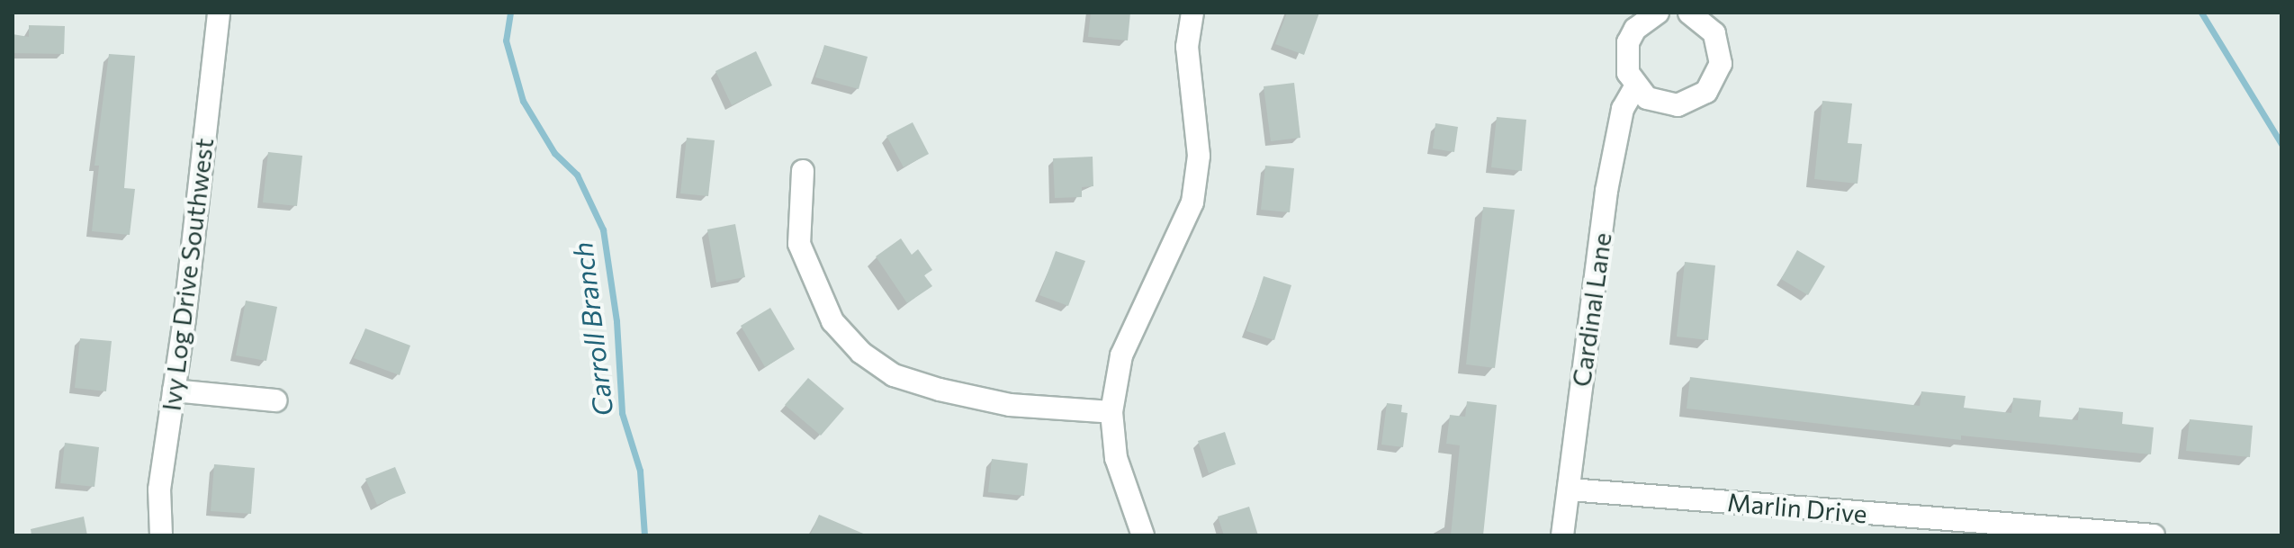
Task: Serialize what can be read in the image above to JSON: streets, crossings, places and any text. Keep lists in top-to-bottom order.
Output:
{
  "streets": {
    "street": ["Ivy Log Drive Southwest", "Cardinal Lane", "Marlin Drive"]
  },
  "crossings": [
    ["Cardinal Lane", "Marlin Drive"]
  ],
  "water": ["Carroll Branch"]
}
